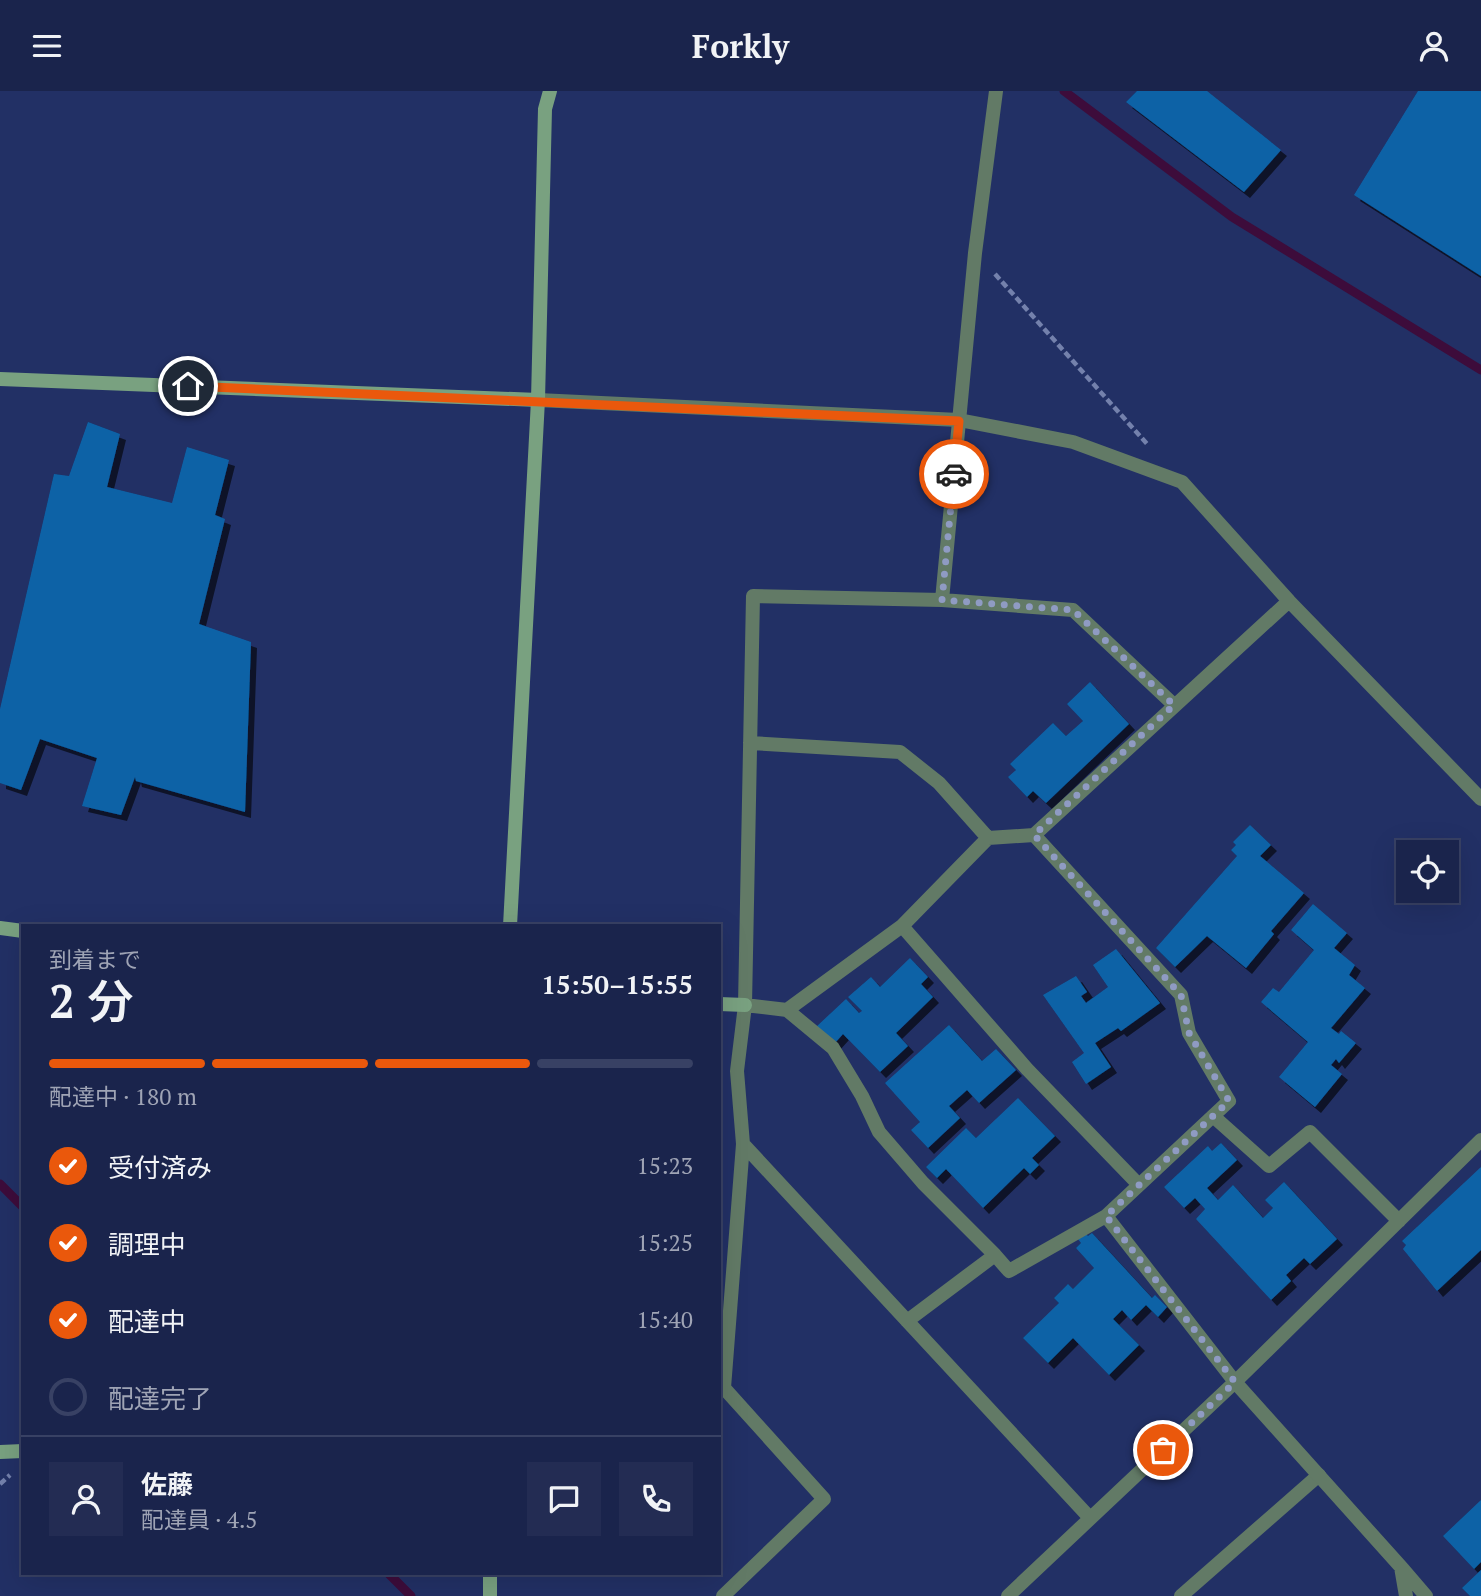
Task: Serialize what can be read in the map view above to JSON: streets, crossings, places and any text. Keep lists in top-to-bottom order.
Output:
{
  "page": {
    "header": "Forkly",
    "heading": ["2 分", "到着まで", "15:50–15:55"],
    "panel": ["佐藤", "配達員 · 4.5"],
    "bar": "配達中 · 180 m",
    "list": [
      ["受付済み", "15:23"],
      ["調理中", "15:25"],
      ["配達中", "15:40"],
      "配達完了"
    ]
  }
}
